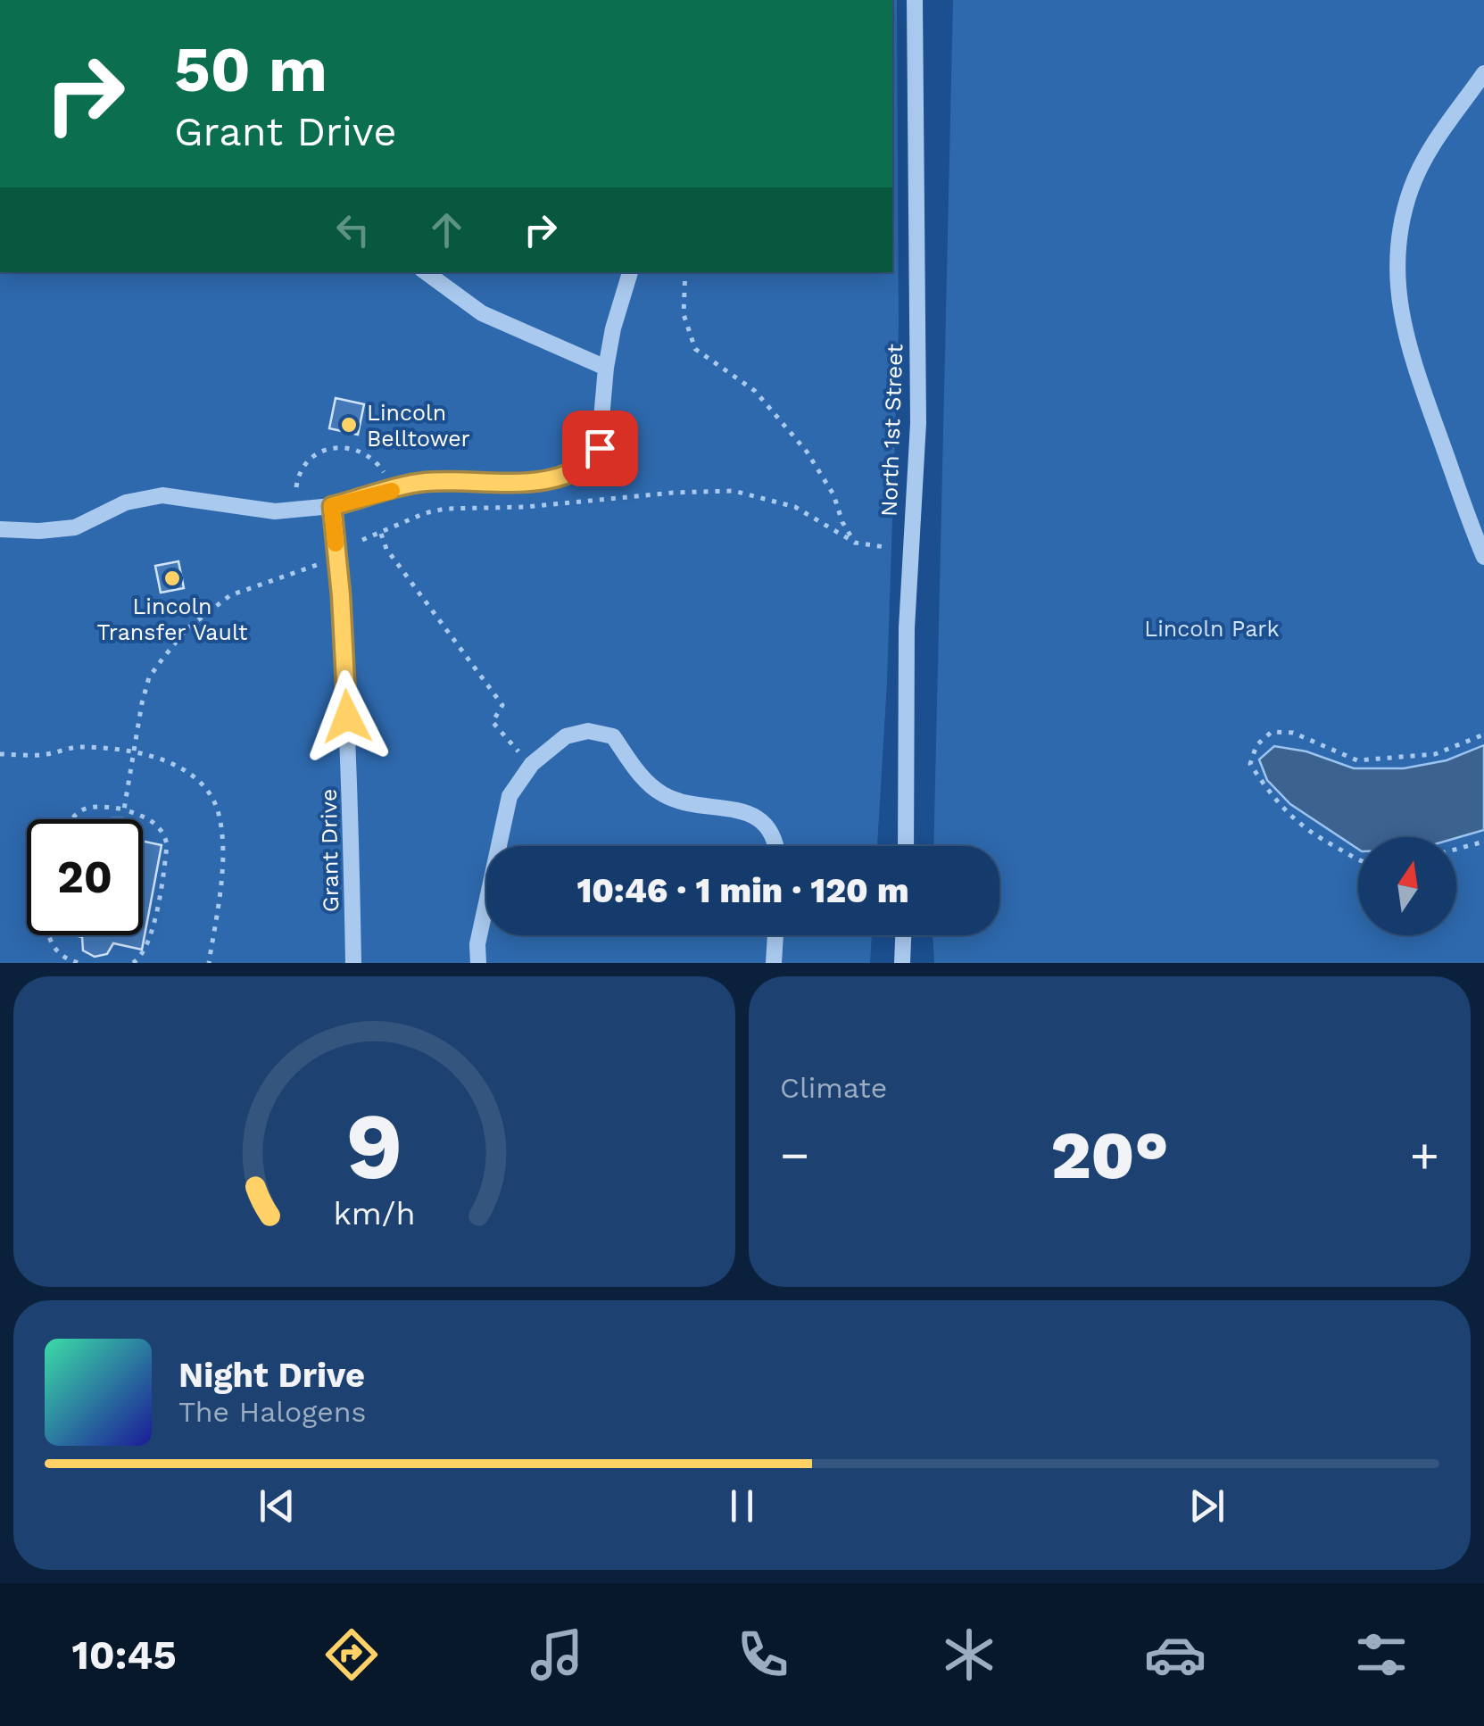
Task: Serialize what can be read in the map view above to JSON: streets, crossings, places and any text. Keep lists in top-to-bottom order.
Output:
{
  "streets": {
    "street": ["North 1st Street", "Grant Drive"]
  },
  "parks": ["Lincoln Park"],
  "places": ["Lincoln Belltower", "Lincoln Transfer Vault"],
  "north": "top",
  "page": {
    "turn": ["50 m", "Grant Drive"],
    "limit": "20",
    "trip": "10:46 · 1 min · 120 m",
    "tile": "Climate",
    "heat": ["−", "20°", "+"],
    "song": ["Night Drive", "The Halogens"],
    "tabs": "10:45",
    "gauge": ["9", "km/h"]
  }
}
